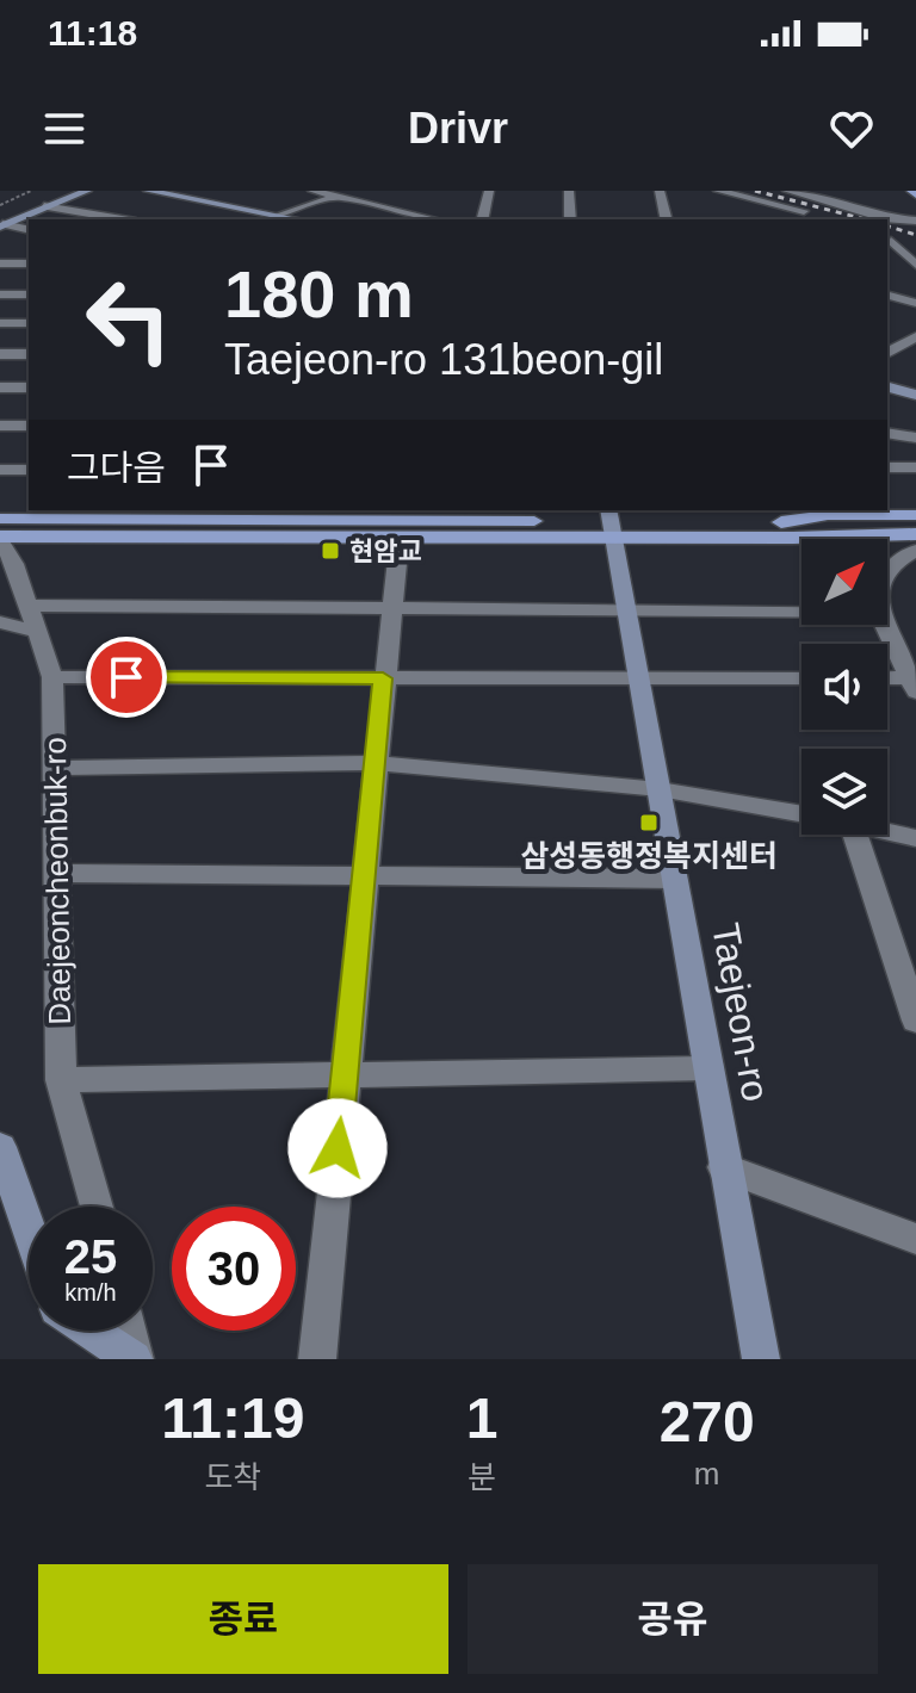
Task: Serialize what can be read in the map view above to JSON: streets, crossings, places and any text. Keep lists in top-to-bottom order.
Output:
{
  "streets": {
    "street": ["Daejeoncheonbuk-ro", "Taejeon-ro"]
  },
  "places": {
    "transit": ["현암교", "삼성동행정복지센터"]
  },
  "north": "top right",
  "page": {
    "status": "11:18",
    "header": "Drivr",
    "turn": ["180 m", "Taejeon-ro 131beon-gil"],
    "then": "그다음",
    "speed": "25 km/h",
    "limit": "30",
    "eta": [
      "11:19",
      "도착",
      "1",
      "분",
      "270",
      "m"
    ],
    "buttons": ["종료", "공유"]
  }
}
